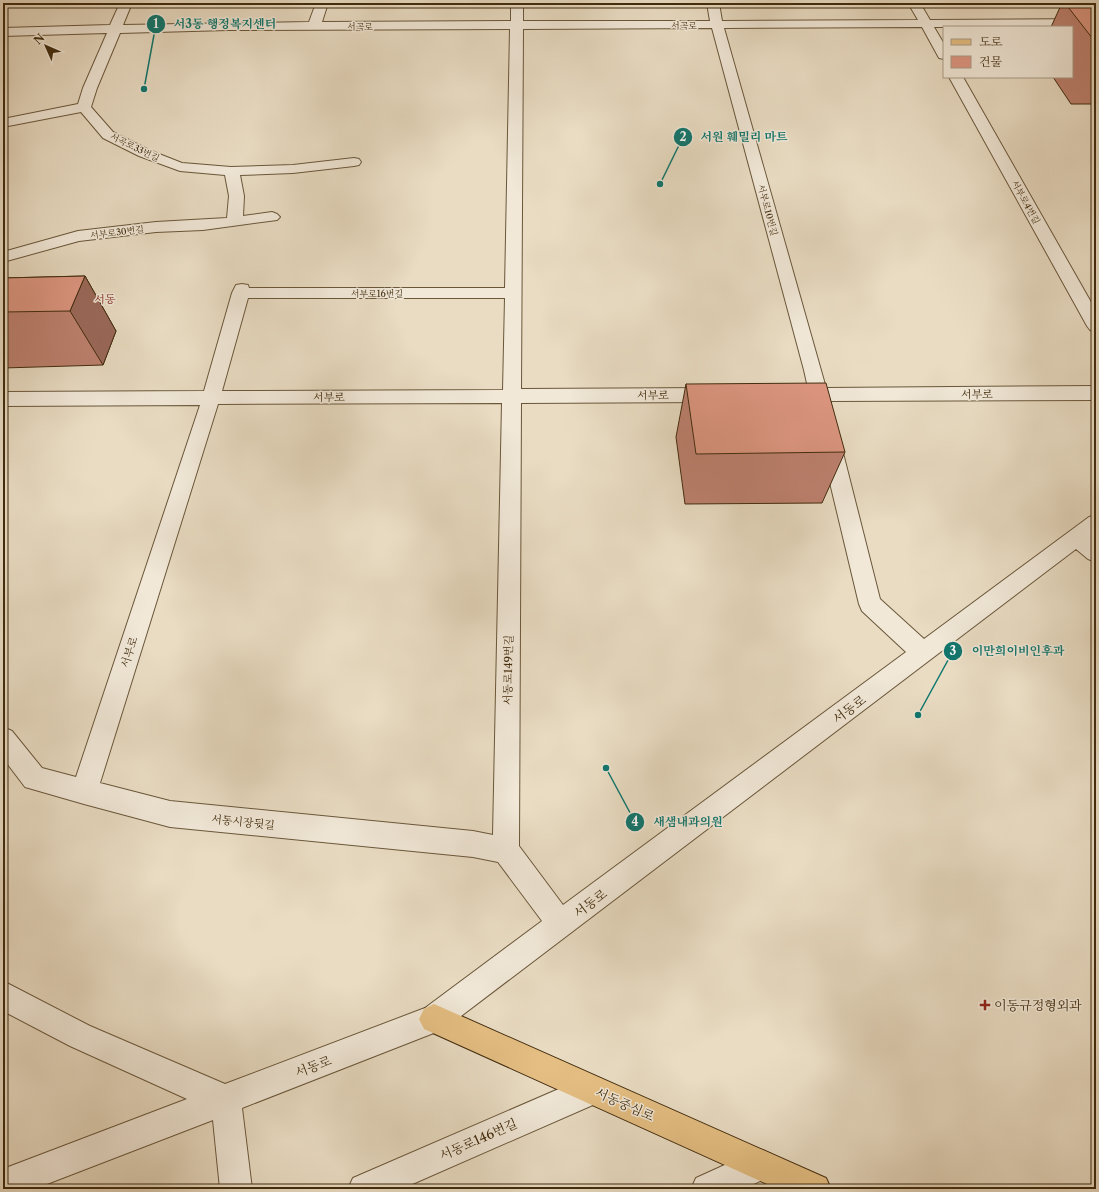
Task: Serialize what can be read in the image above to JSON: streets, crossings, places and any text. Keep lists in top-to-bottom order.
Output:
{
  "streets": {
    "main road": ["서동중심로"],
    "street": [
      "서곡로",
      "서곡로33번길",
      "서부로4번길",
      "서부로10번길",
      "서부로30번길",
      "서부로16번길",
      "서부로",
      "서동로149번길",
      "서동로",
      "서동시장뒷길",
      "서동로146번길"
    ]
  },
  "crossings": [
    ["서곡로", "서부로10번길"],
    ["서부로10번길", "서부로"],
    ["서부로16번길", "서부로"],
    ["서부로", "서동로149번길"],
    ["서부로", "서동시장뒷길"],
    ["서동로149번길", "서동시장뒷길"],
    ["서동로", "서동중심로"],
    ["서동중심로", "서동로146번길"]
  ],
  "districts": ["서동"],
  "places": {
    "other": [
      "서3동 행정복지센터",
      "서원 훼밀리 마트",
      "이만희이비인후과",
      "새샘내과의원"
    ],
    "health": ["이동규정형외과"]
  },
  "legend": ["도로", "건물"],
  "north": "top left"
}
